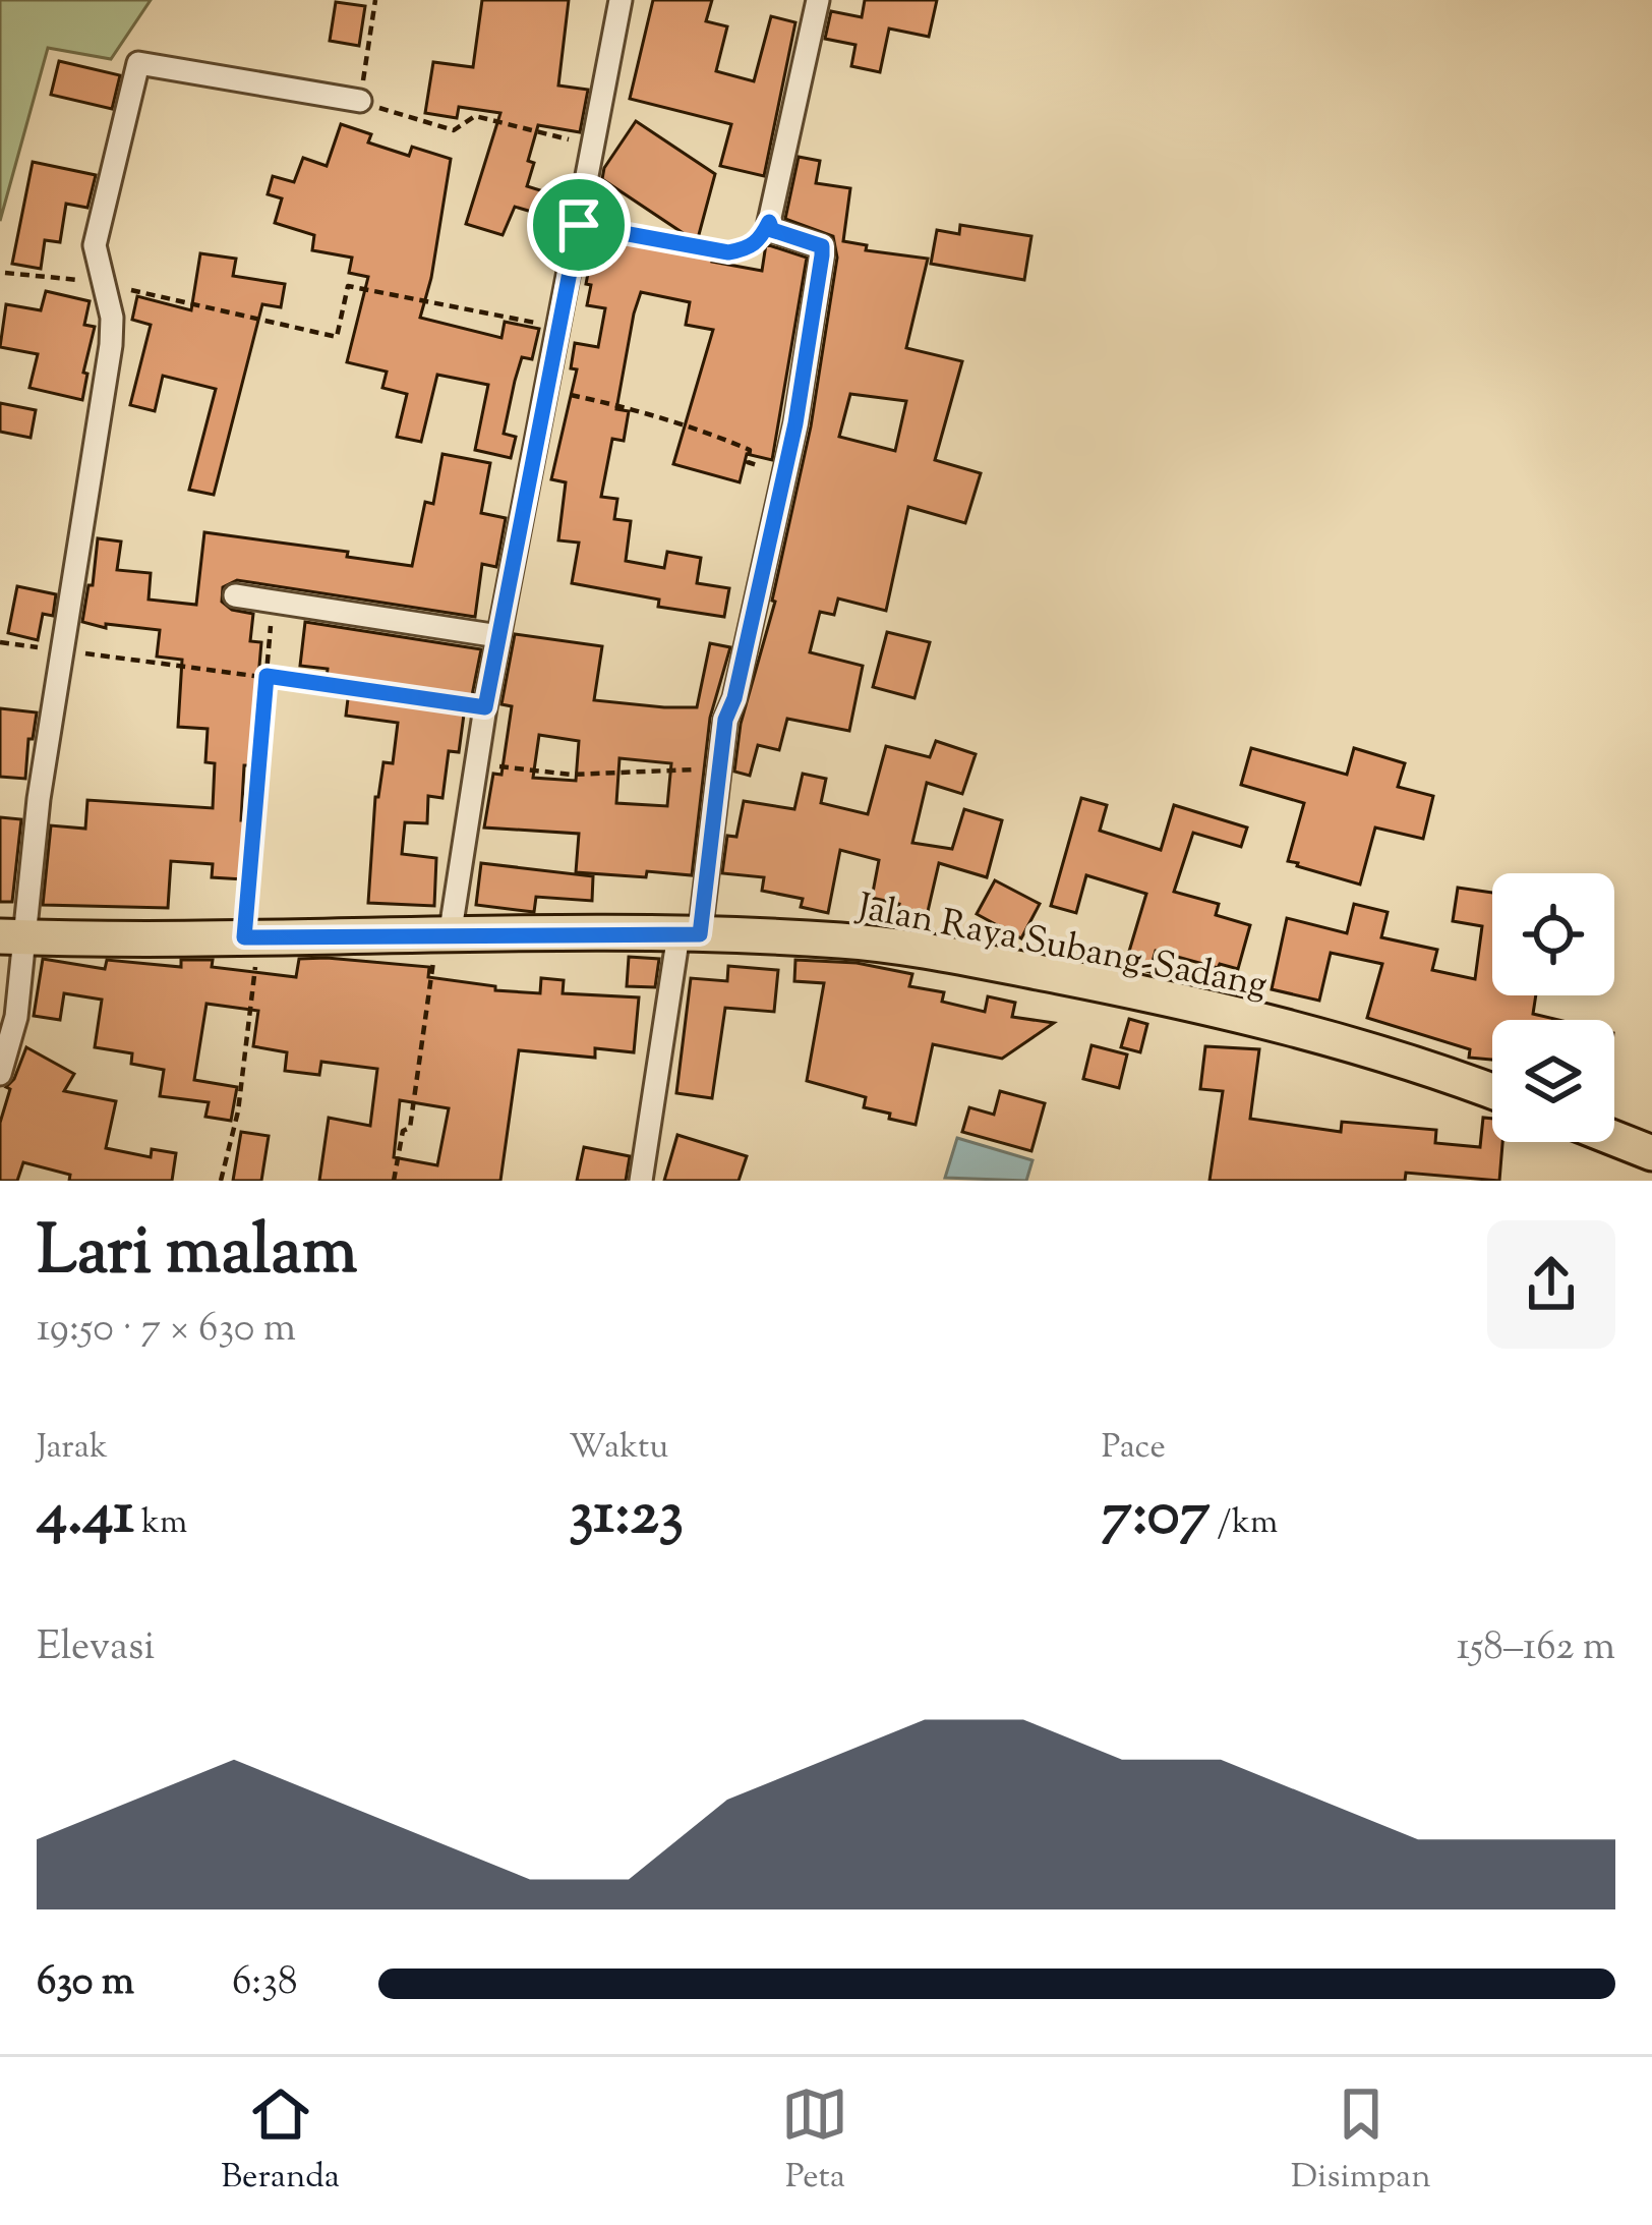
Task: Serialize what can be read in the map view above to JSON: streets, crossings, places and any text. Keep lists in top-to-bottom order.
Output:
{
  "streets": {
    "main road": ["Jalan Raya Subang-Sadang"]
  },
  "page": {
    "heading": ["Lari malam", "19:50 · 7 × 630 m"],
    "stats": [
      ["Jarak", "4.41 km"],
      ["Waktu", "31:23"],
      ["Pace", "7:07 /km"]
    ],
    "chart": ["Elevasi", "158–162 m"],
    "list": [
      {
        "name": "630 m",
        "note": "6:38"
      }
    ],
    "tabs": ["Beranda", "Peta", "Disimpan"]
  }
}
